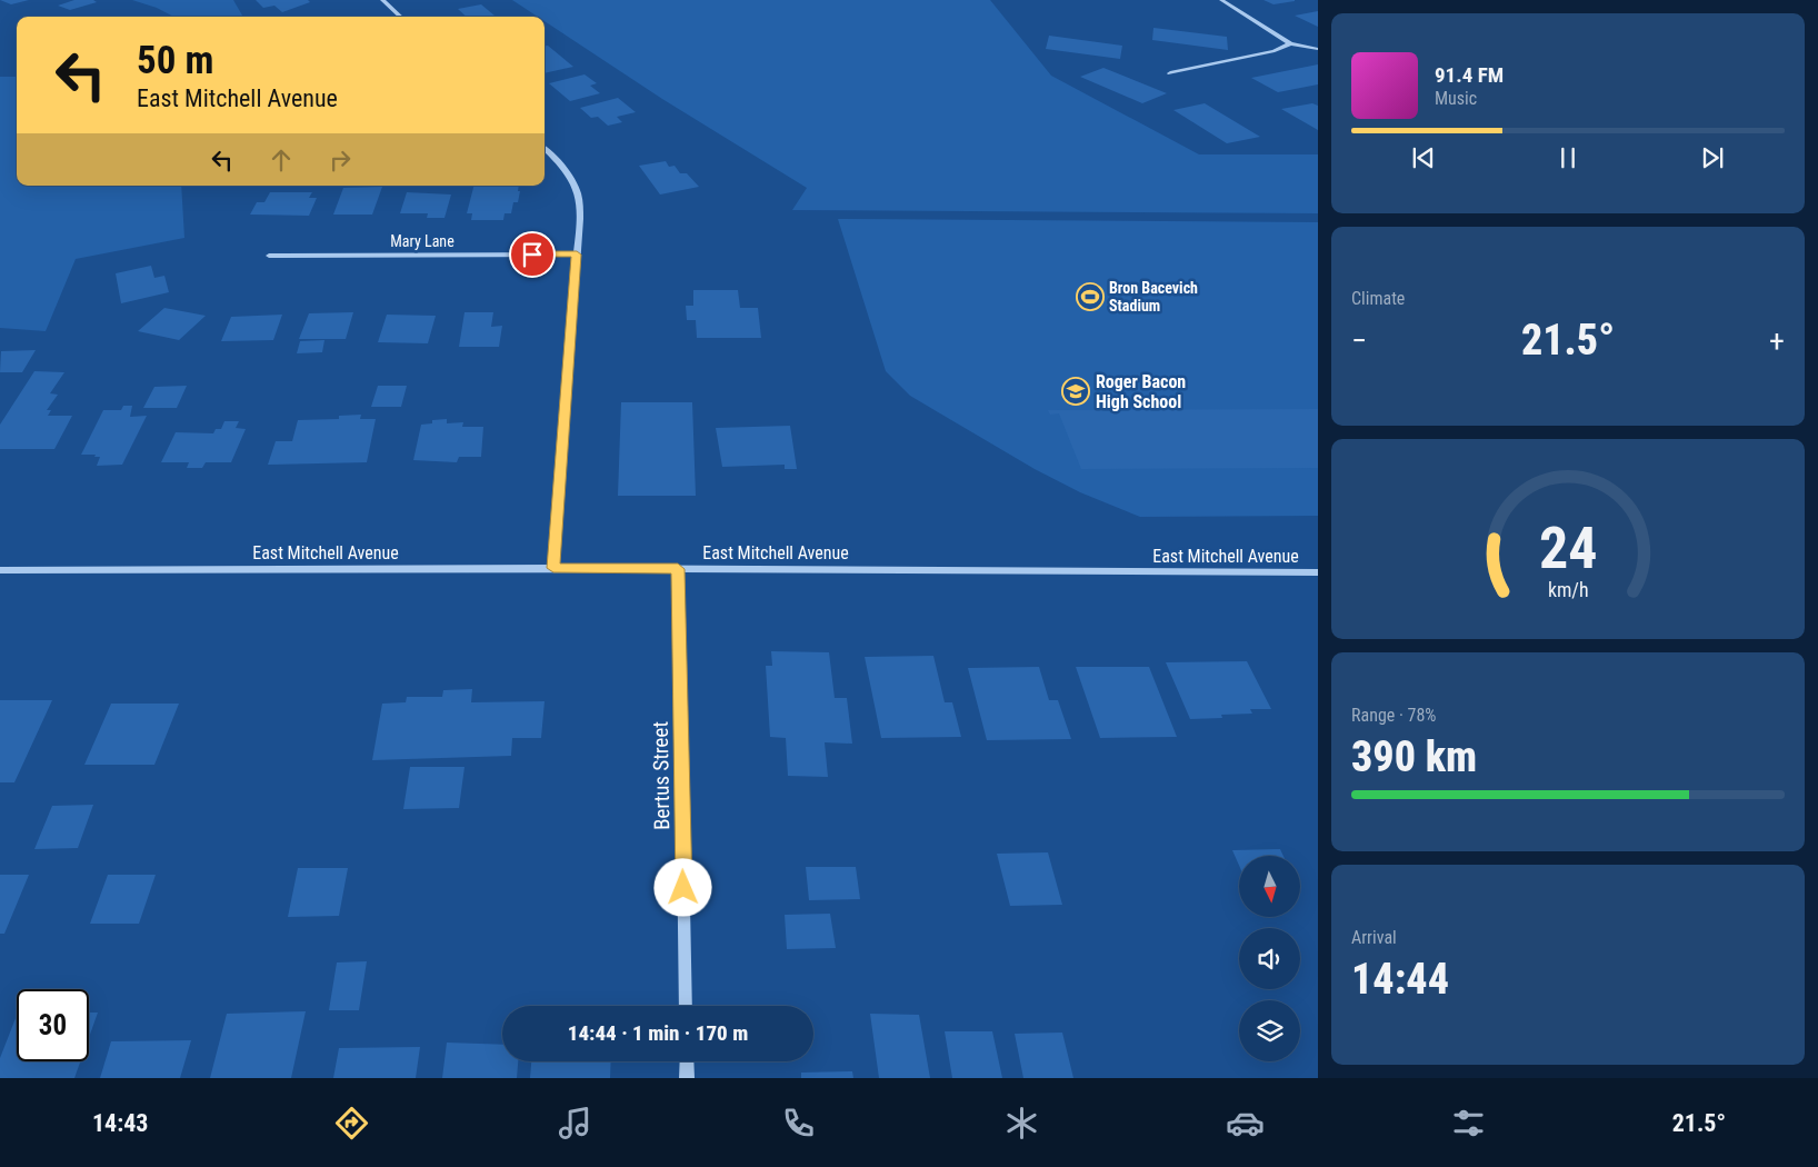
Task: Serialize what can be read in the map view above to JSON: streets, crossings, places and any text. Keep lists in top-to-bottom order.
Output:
{
  "streets": {
    "street": ["Mary Lane", "East Mitchell Avenue", "Bertus Street"]
  },
  "crossings": [
    ["East Mitchell Avenue", "Bertus Street"]
  ],
  "places": {
    "sports": ["Bron Bacevich Stadium"],
    "school or university": ["Roger Bacon High School"]
  },
  "north": "bottom",
  "page": {
    "turn": ["50 m", "East Mitchell Avenue"],
    "song": ["91.4 FM", "Music"],
    "tile": [
      "Climate",
      ["Range · 78%", "390 km"],
      ["Arrival", "14:44"]
    ],
    "heat": ["−", "21.5°", "+"],
    "limit": "30",
    "trip": "14:44 · 1 min · 170 m",
    "tabs": ["14:43", "21.5°"],
    "gauge": ["24", "km/h"]
  }
}
